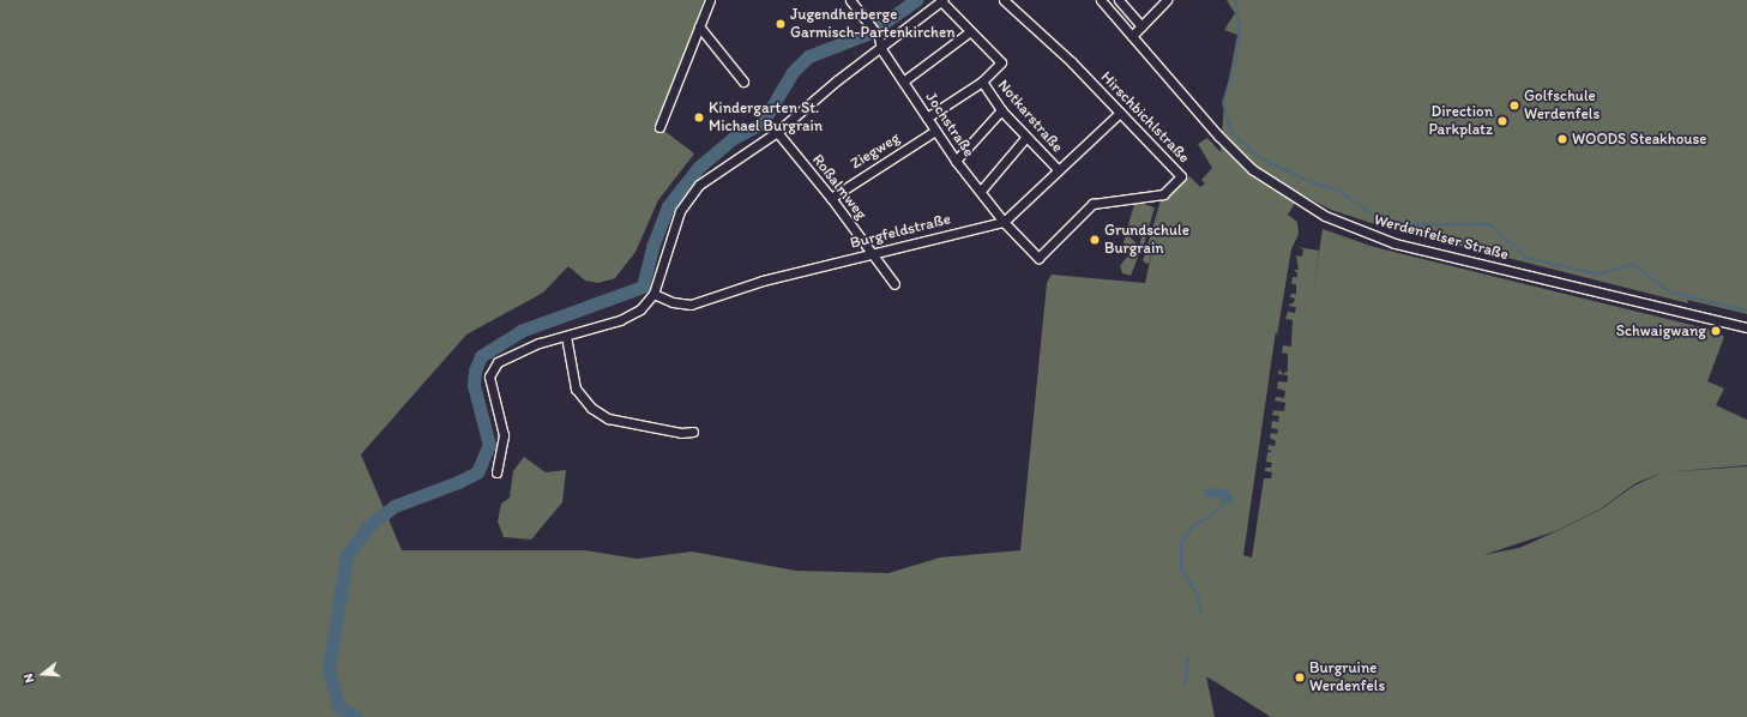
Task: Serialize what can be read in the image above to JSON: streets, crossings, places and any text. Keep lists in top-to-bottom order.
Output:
{
  "streets": {
    "street": [
      "Notkarstraße",
      "Hirschbichlstraße",
      "Jochstraße",
      "Ziegweg",
      "Roßalmweg",
      "Burgfeldstraße",
      "Werdenfelser Straße"
    ]
  },
  "crossings": [
    ["Notkarstraße", "Jochstraße"],
    ["Hirschbichlstraße", "Jochstraße"],
    ["Jochstraße", "Ziegweg"],
    ["Jochstraße", "Burgfeldstraße"],
    ["Ziegweg", "Roßalmweg"],
    ["Roßalmweg", "Burgfeldstraße"]
  ],
  "places": [
    "Jugendherberge Garmisch-Partenkirchen",
    "Golfschule Werdenfels",
    "Kindergarten St. Michael Burgrain",
    "Direction Parkplatz",
    "WOODS Steakhouse",
    "Grundschule Burgrain",
    "Schwaigwang",
    "Burgruine Werdenfels"
  ],
  "north": "left"
}
